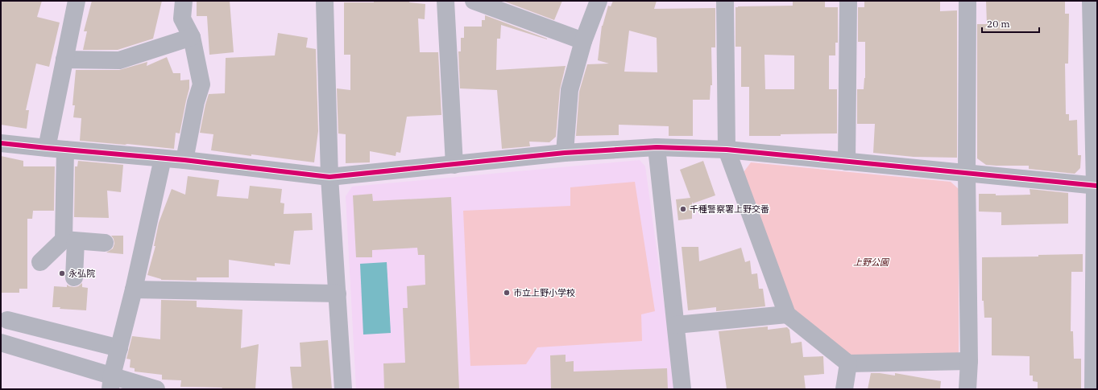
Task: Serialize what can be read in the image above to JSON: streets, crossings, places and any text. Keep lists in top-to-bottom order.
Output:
{
  "parks": ["上野公園"],
  "places": ["千種警察署上野交番", "永弘院", "市立上野小学校"],
  "scale_bar": "20 m"
}
